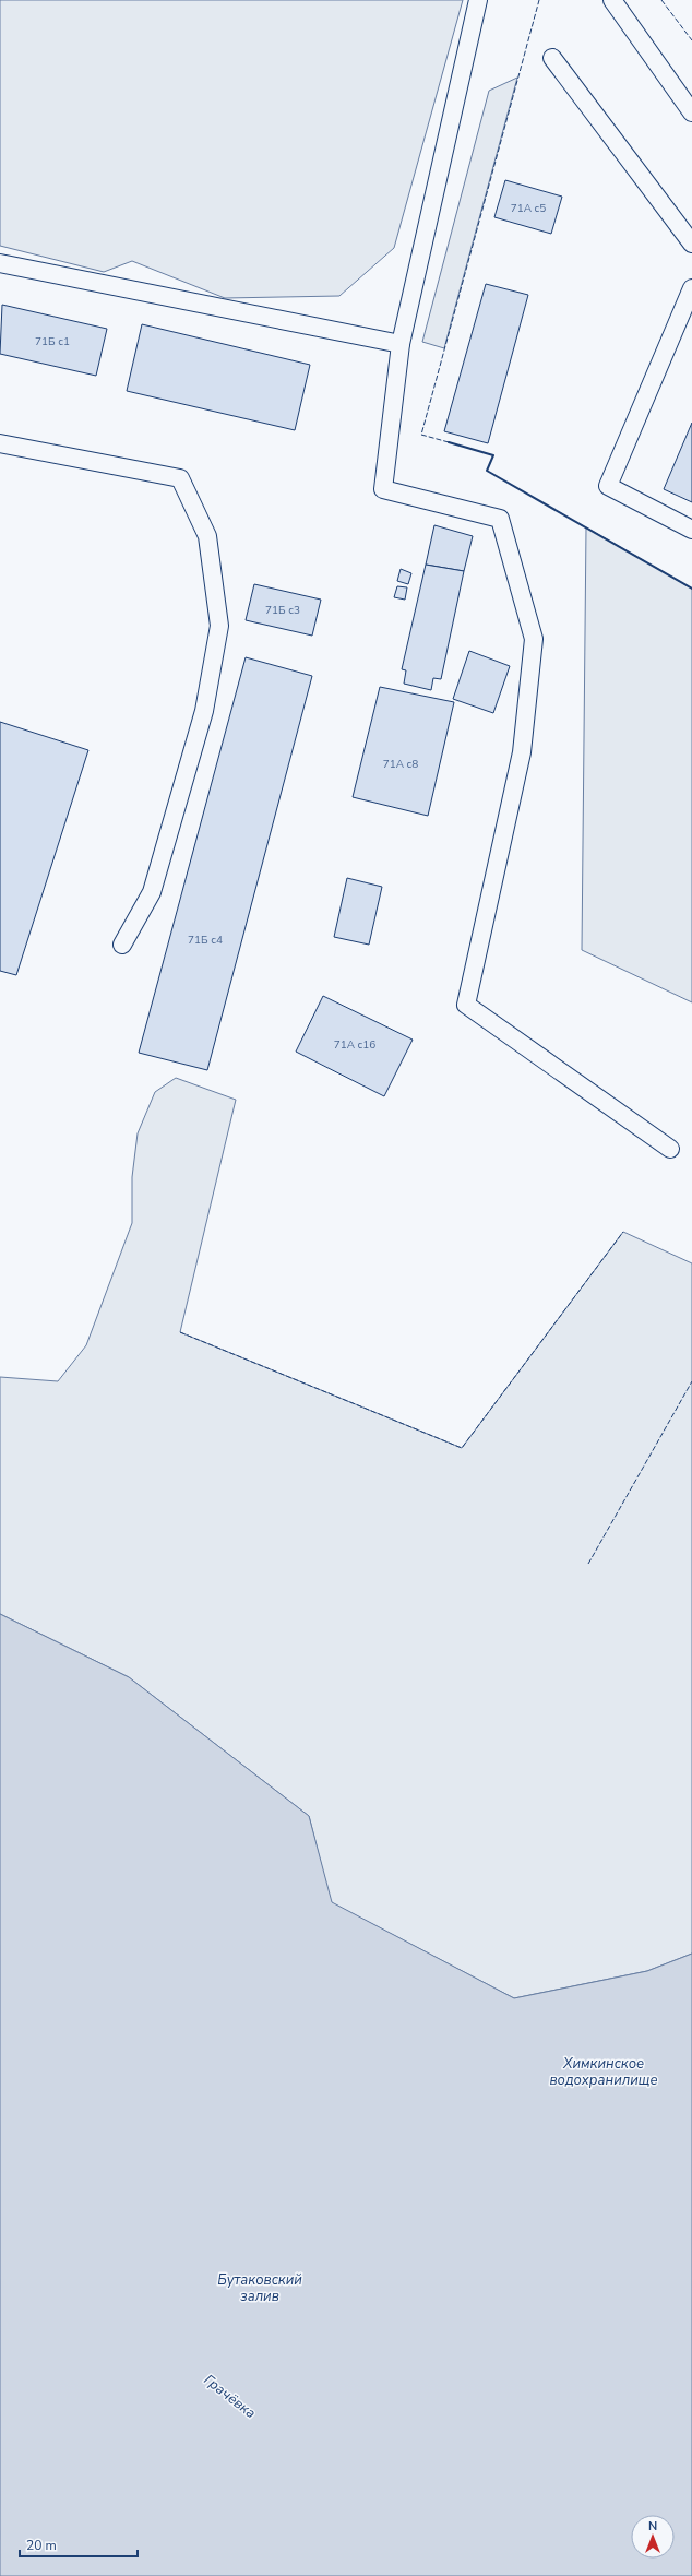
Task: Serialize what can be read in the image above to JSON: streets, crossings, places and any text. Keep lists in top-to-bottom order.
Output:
{
  "water": ["Химкинское водохранилище", "Бутаковский залив", "Грачёвка"],
  "house_numbers": [
    "71А с5",
    "71Б с1",
    "71Б с3",
    "71А с8",
    "71Б с4",
    "71А с16"
  ],
  "scale_bar": "20 m",
  "north": "top"
}
